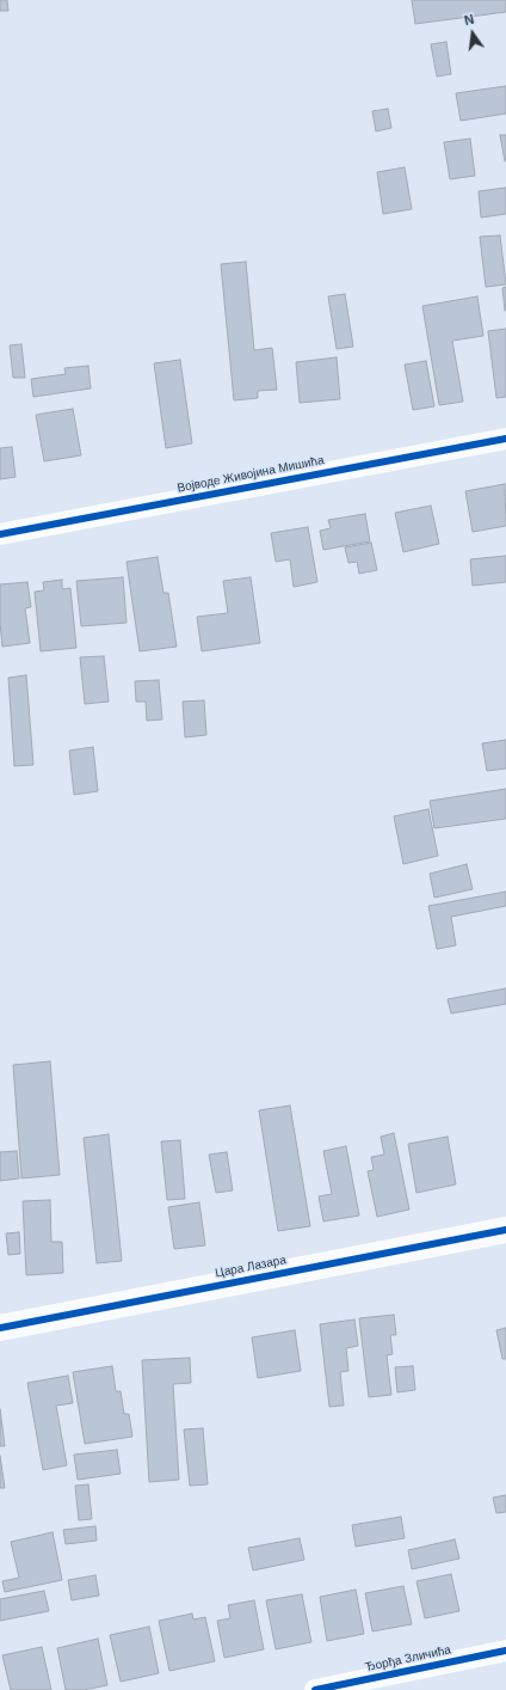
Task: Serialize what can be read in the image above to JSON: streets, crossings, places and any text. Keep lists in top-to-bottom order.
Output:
{
  "streets": {
    "street": ["Војводе Живојина Мишића", "Цара Лазара", "Ђорђа Зличића"]
  },
  "north": "top"
}
